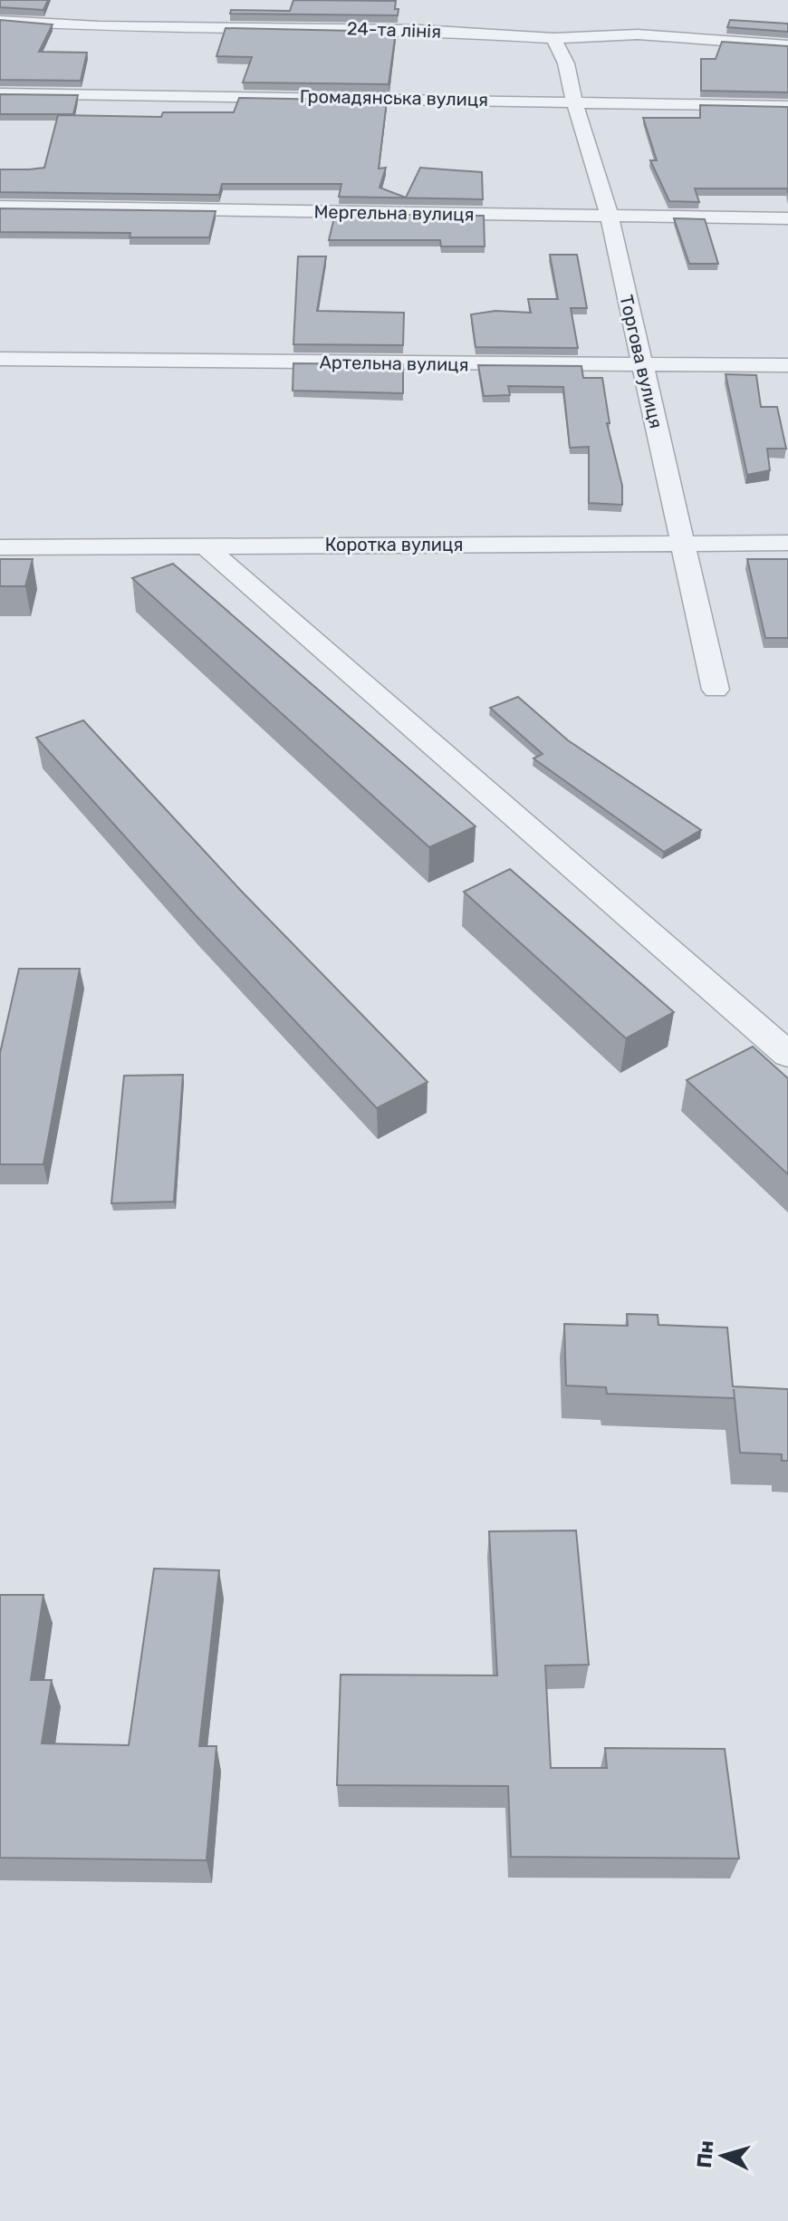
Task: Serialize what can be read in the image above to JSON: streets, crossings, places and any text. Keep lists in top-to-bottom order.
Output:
{
  "streets": {
    "street": [
      "24-та лінія",
      "Громадянська вулиця",
      "Мергельна вулиця",
      "Торгова вулиця",
      "Артельна вулиця",
      "Коротка вулиця"
    ]
  },
  "crossings": [
    ["24-та лінія", "Торгова вулиця"],
    ["Громадянська вулиця", "Торгова вулиця"],
    ["Мергельна вулиця", "Торгова вулиця"],
    ["Торгова вулиця", "Артельна вулиця"],
    ["Торгова вулиця", "Коротка вулиця"]
  ],
  "north": "left"
}
